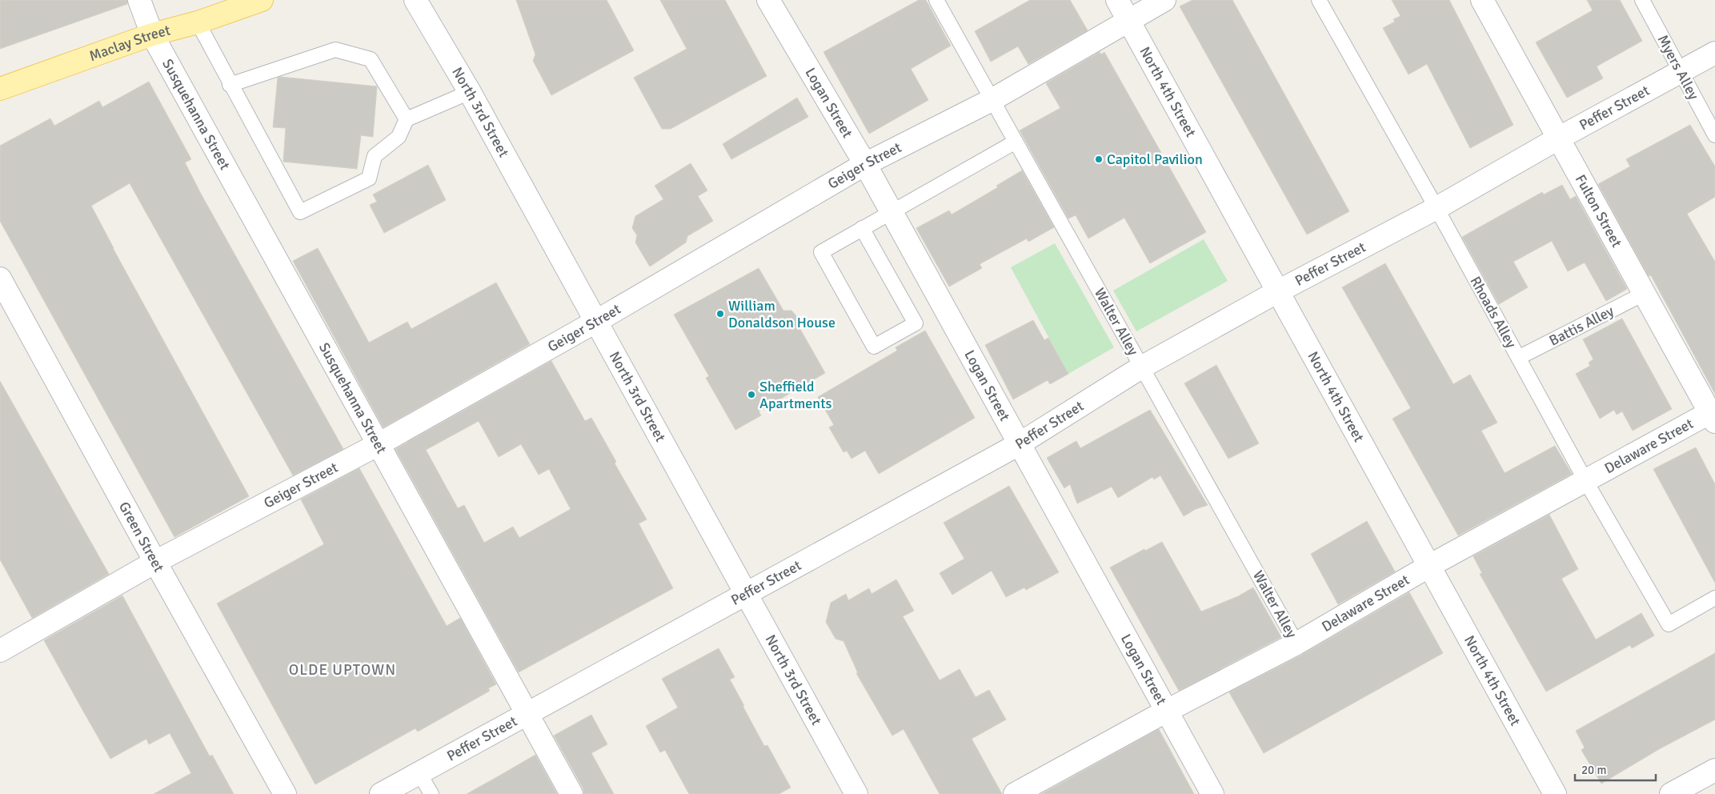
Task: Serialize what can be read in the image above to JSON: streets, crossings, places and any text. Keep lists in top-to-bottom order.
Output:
{
  "streets": {
    "main road": ["Maclay Street"],
    "street": [
      "North 4th Street",
      "Logan Street",
      "Peffer Street",
      "North 3rd Street",
      "Susquehanna Street",
      "Geiger Street",
      "Fulton Street",
      "Delaware Street",
      "Green Street"
    ],
    "lane": [
      "Myers Alley",
      "Rhoads Alley",
      "Walter Alley",
      "Battis Alley"
    ]
  },
  "crossings": [
    ["Maclay Street", "Susquehanna Street"],
    ["Myers Alley", "Peffer Street"],
    ["North 4th Street", "Peffer Street"],
    ["North 4th Street", "Geiger Street"],
    ["North 4th Street", "Delaware Street"],
    ["Logan Street", "Peffer Street"],
    ["Logan Street", "Geiger Street"],
    ["Logan Street", "Delaware Street"],
    ["Peffer Street", "North 3rd Street"],
    ["Peffer Street", "Susquehanna Street"],
    ["Peffer Street", "Fulton Street"],
    ["Peffer Street", "Rhoads Alley"],
    ["Peffer Street", "Walter Alley"],
    ["North 3rd Street", "Geiger Street"],
    ["Susquehanna Street", "Geiger Street"],
    ["Geiger Street", "Walter Alley"],
    ["Geiger Street", "Green Street"],
    ["Fulton Street", "Battis Alley"],
    ["Fulton Street", "Delaware Street"],
    ["Rhoads Alley", "Battis Alley"],
    ["Rhoads Alley", "Delaware Street"],
    ["Walter Alley", "Delaware Street"]
  ],
  "districts": ["OLDE UPTOWN"],
  "places": ["Capitol Pavilion", "William Donaldson House", "Sheffield Apartments"],
  "scale_bar": "20 m"
}
